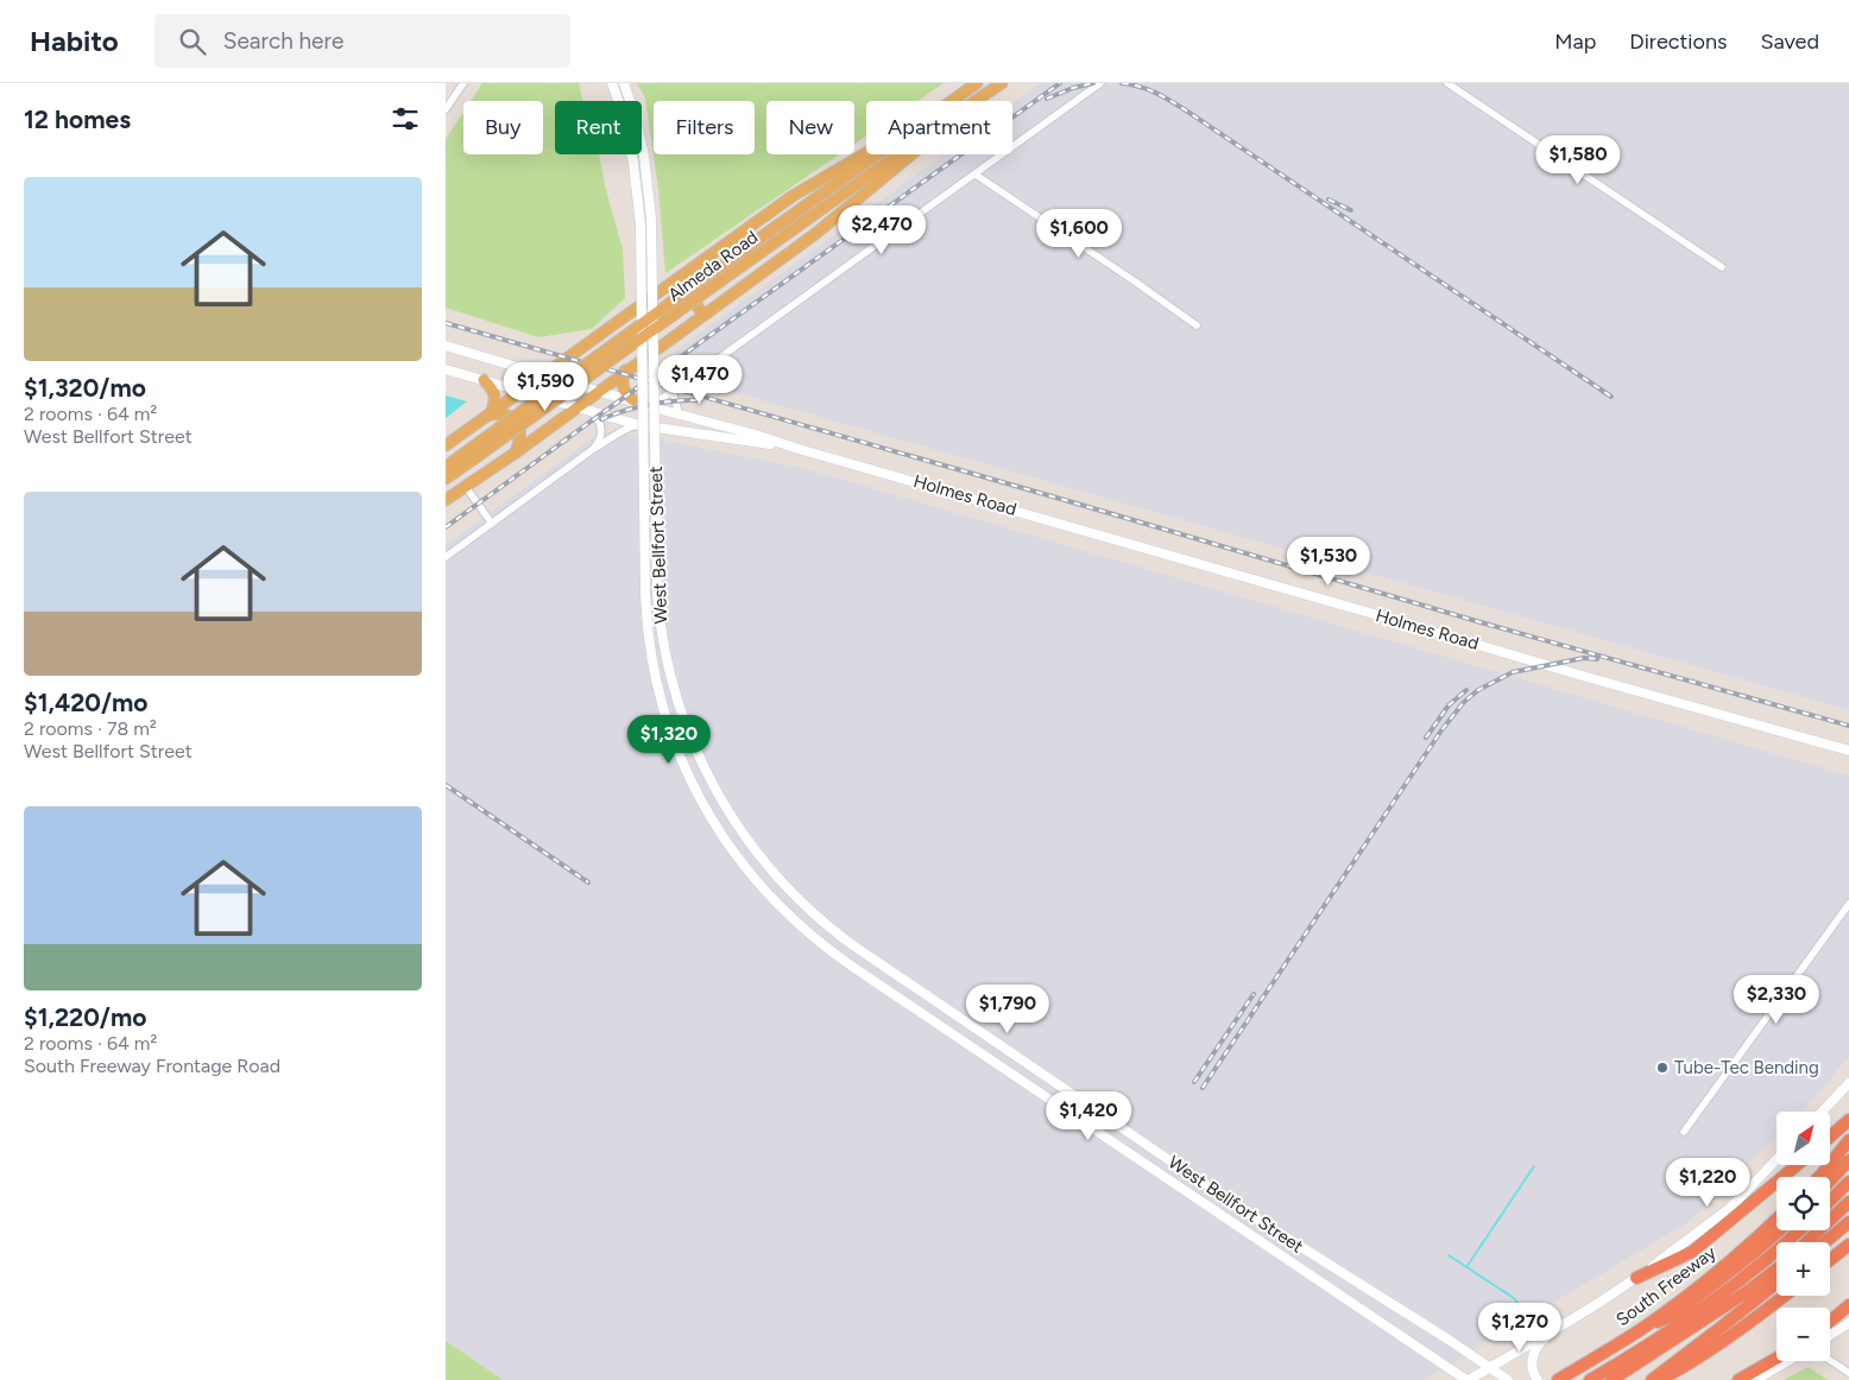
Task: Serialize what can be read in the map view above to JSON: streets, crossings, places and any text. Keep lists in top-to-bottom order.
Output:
{
  "streets": {
    "highway": ["South Freeway"],
    "main road": ["Almeda Road", "Holmes Road", "West Bellfort Street"]
  },
  "places": ["Tube-Tec Bending"],
  "north": "top right",
  "page": {
    "header": "Habito",
    "search": "Search here",
    "nav": ["Map", "Directions", "Saved"],
    "heading": "12 homes",
    "chip": [
      "Buy",
      "Rent",
      "Filters",
      "New",
      "Apartment"
    ],
    "price": [
      "$1,580",
      "$2,470",
      "$1,600",
      "$1,470",
      "$1,590",
      "$1,530",
      "$1,320",
      "$2,330",
      "$1,790",
      "$1,420",
      "$1,220",
      "$1,270"
    ],
    "list": [
      {
        "name": "$1,320/mo",
        "note": "2 rooms · 64 m² · West Bellfort Street"
      },
      {
        "name": "$1,420/mo",
        "note": "2 rooms · 78 m² · West Bellfort Street"
      },
      {
        "name": "$1,220/mo",
        "note": "2 rooms · 64 m² · South Freeway Frontage Road"
      }
    ],
    "map_buttons": ["+", "−"]
  }
}
